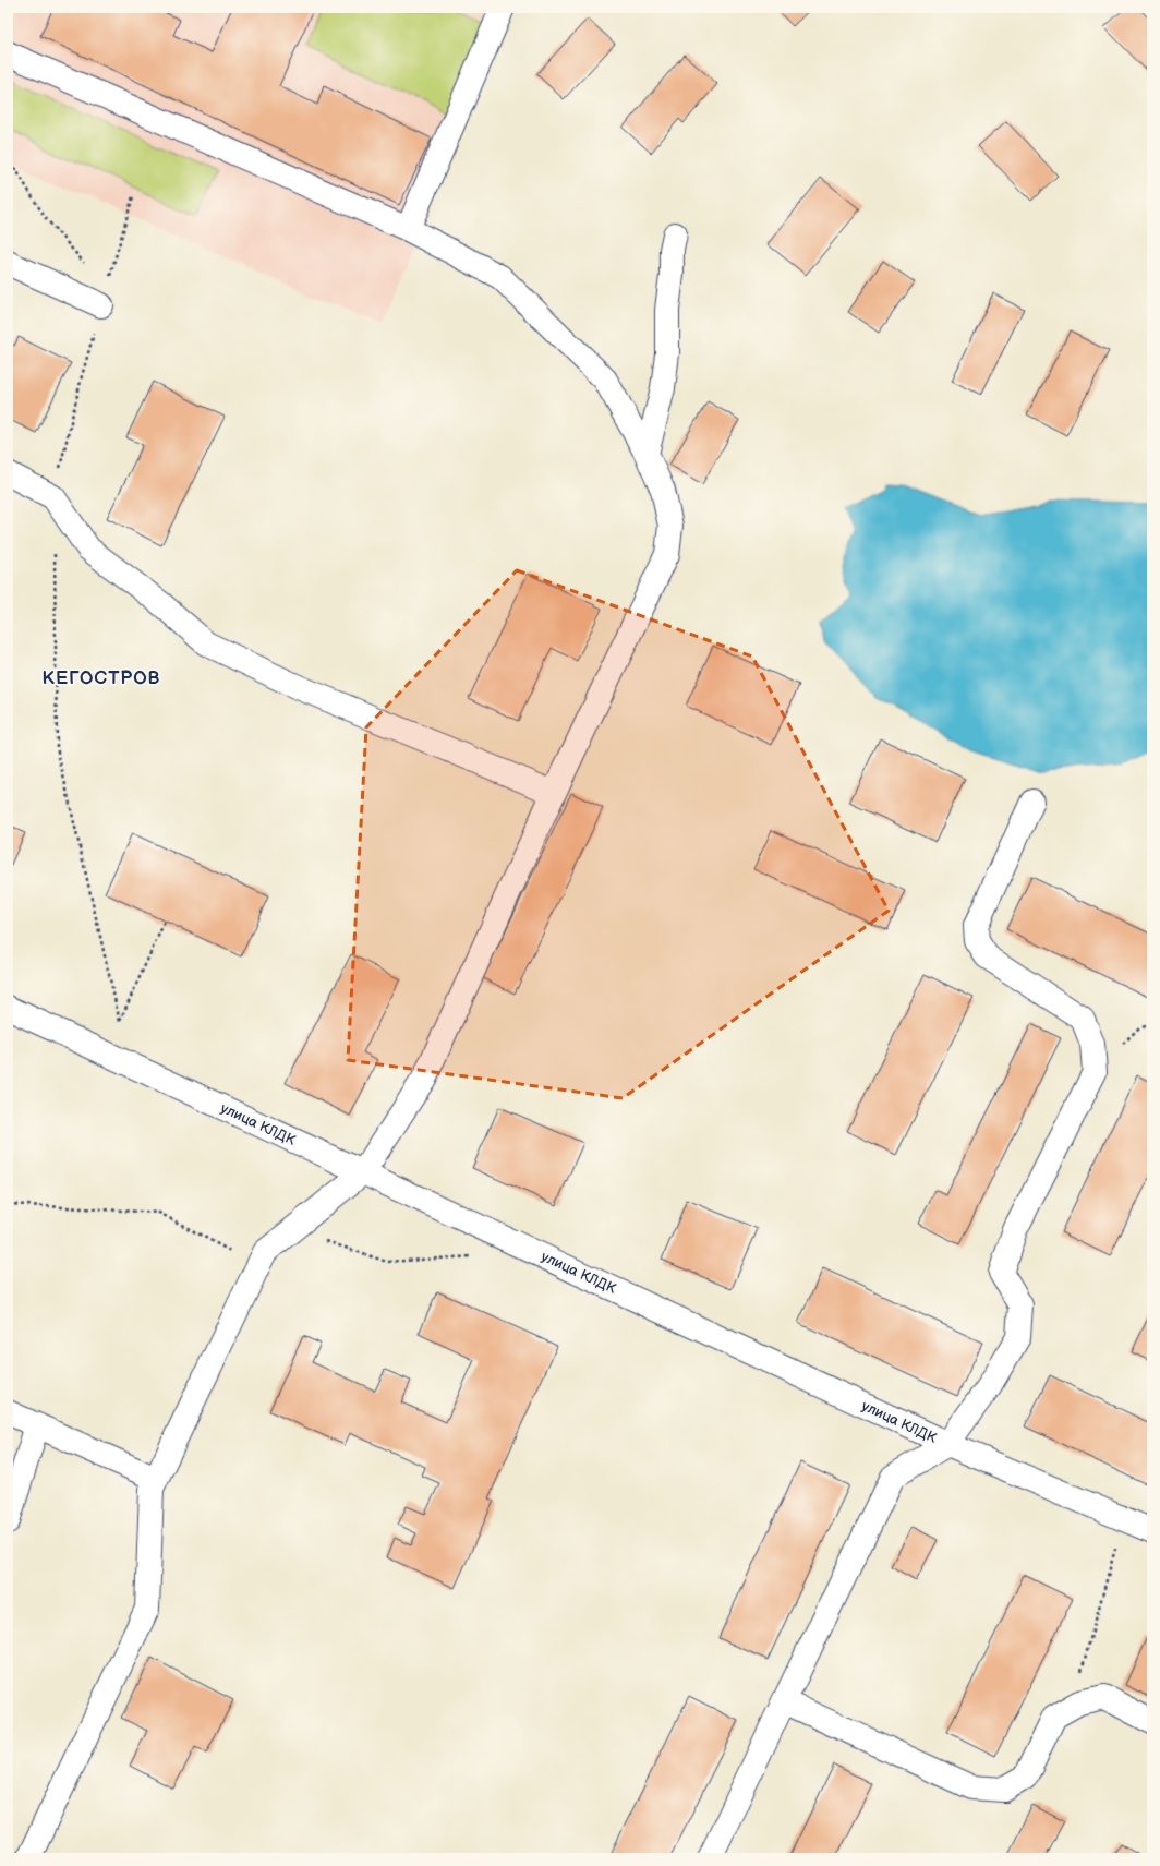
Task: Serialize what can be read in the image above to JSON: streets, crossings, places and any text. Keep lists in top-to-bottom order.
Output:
{
  "streets": {
    "street": ["улица КЛДК"]
  },
  "districts": ["КЕГОСТРОВ"]
}
